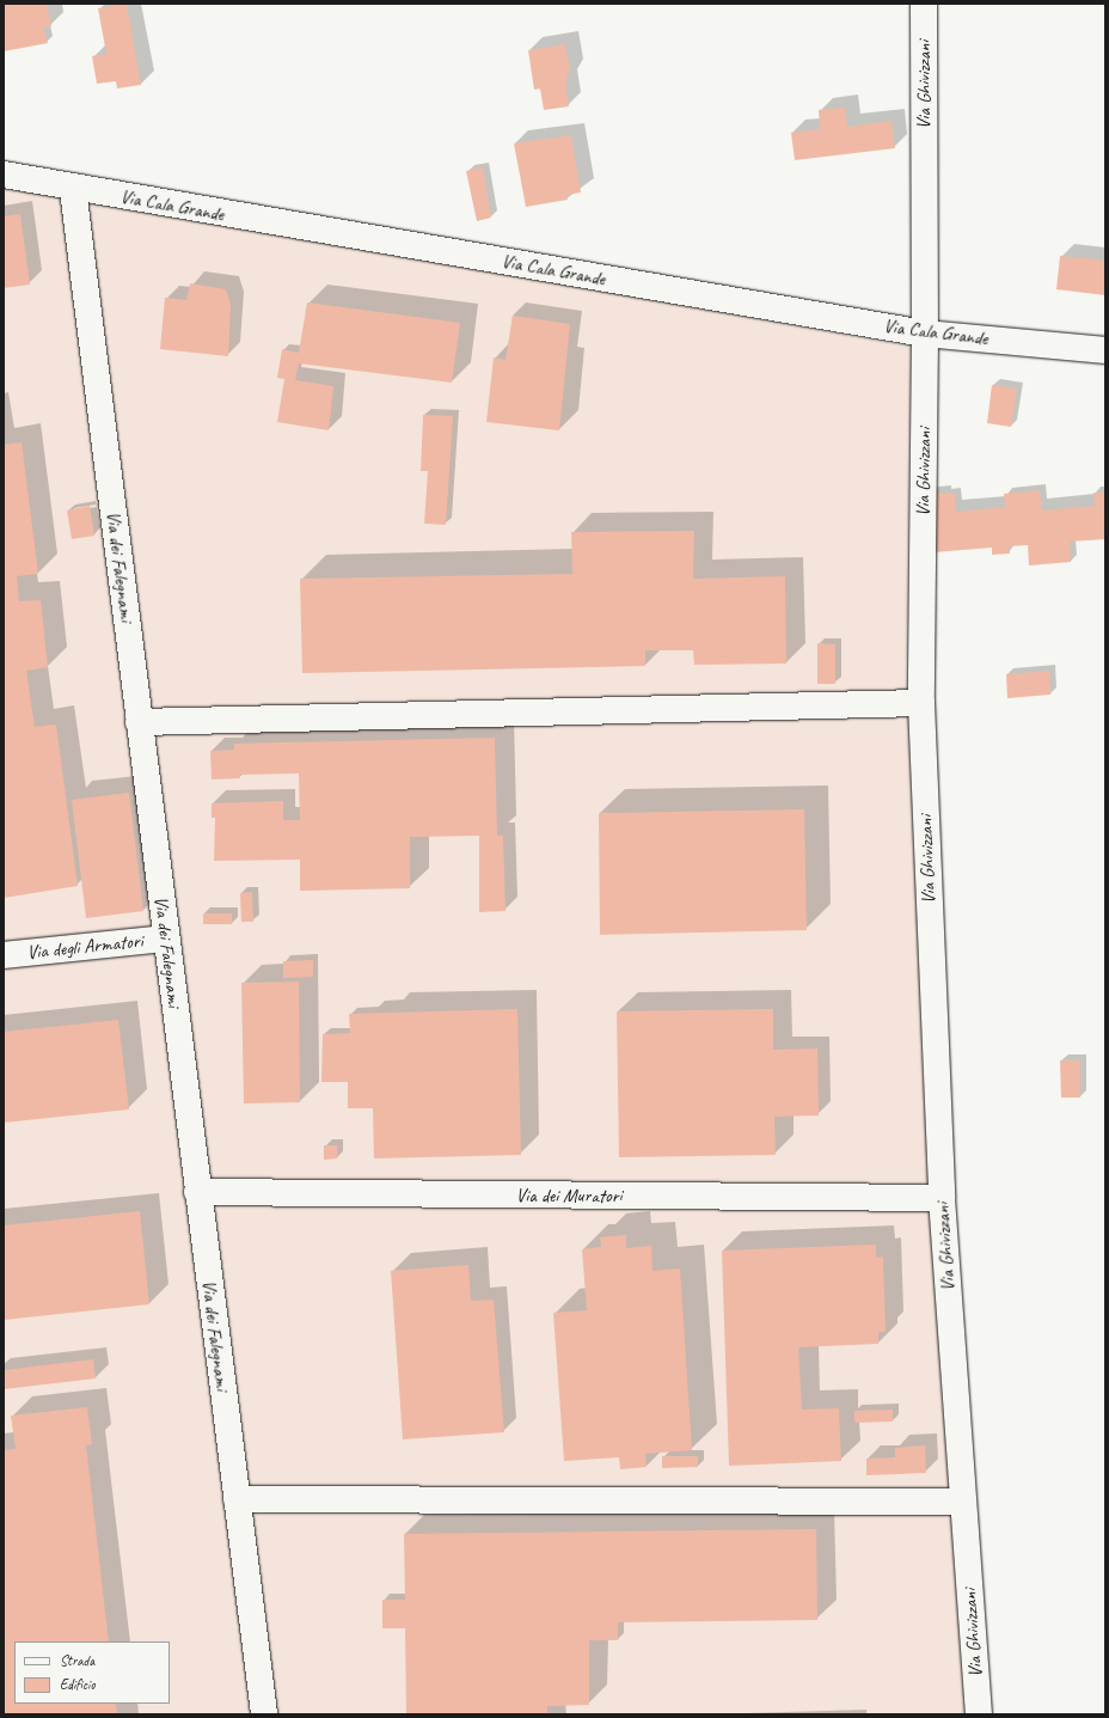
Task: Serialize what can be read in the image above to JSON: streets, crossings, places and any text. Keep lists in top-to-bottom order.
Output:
{
  "streets": {
    "street": [
      "Via Ghivizzani",
      "Via Cala Grande",
      "Via dei Falegnami",
      "Via degli Armatori",
      "Via dei Muratori"
    ]
  },
  "crossings": [
    ["Via Ghivizzani", "Via Cala Grande"],
    ["Via Ghivizzani", "Via dei Muratori"],
    ["Via Cala Grande", "Via dei Falegnami"],
    ["Via dei Falegnami", "Via degli Armatori"],
    ["Via dei Falegnami", "Via dei Muratori"]
  ],
  "legend": ["Strada", "Edificio"]
}
